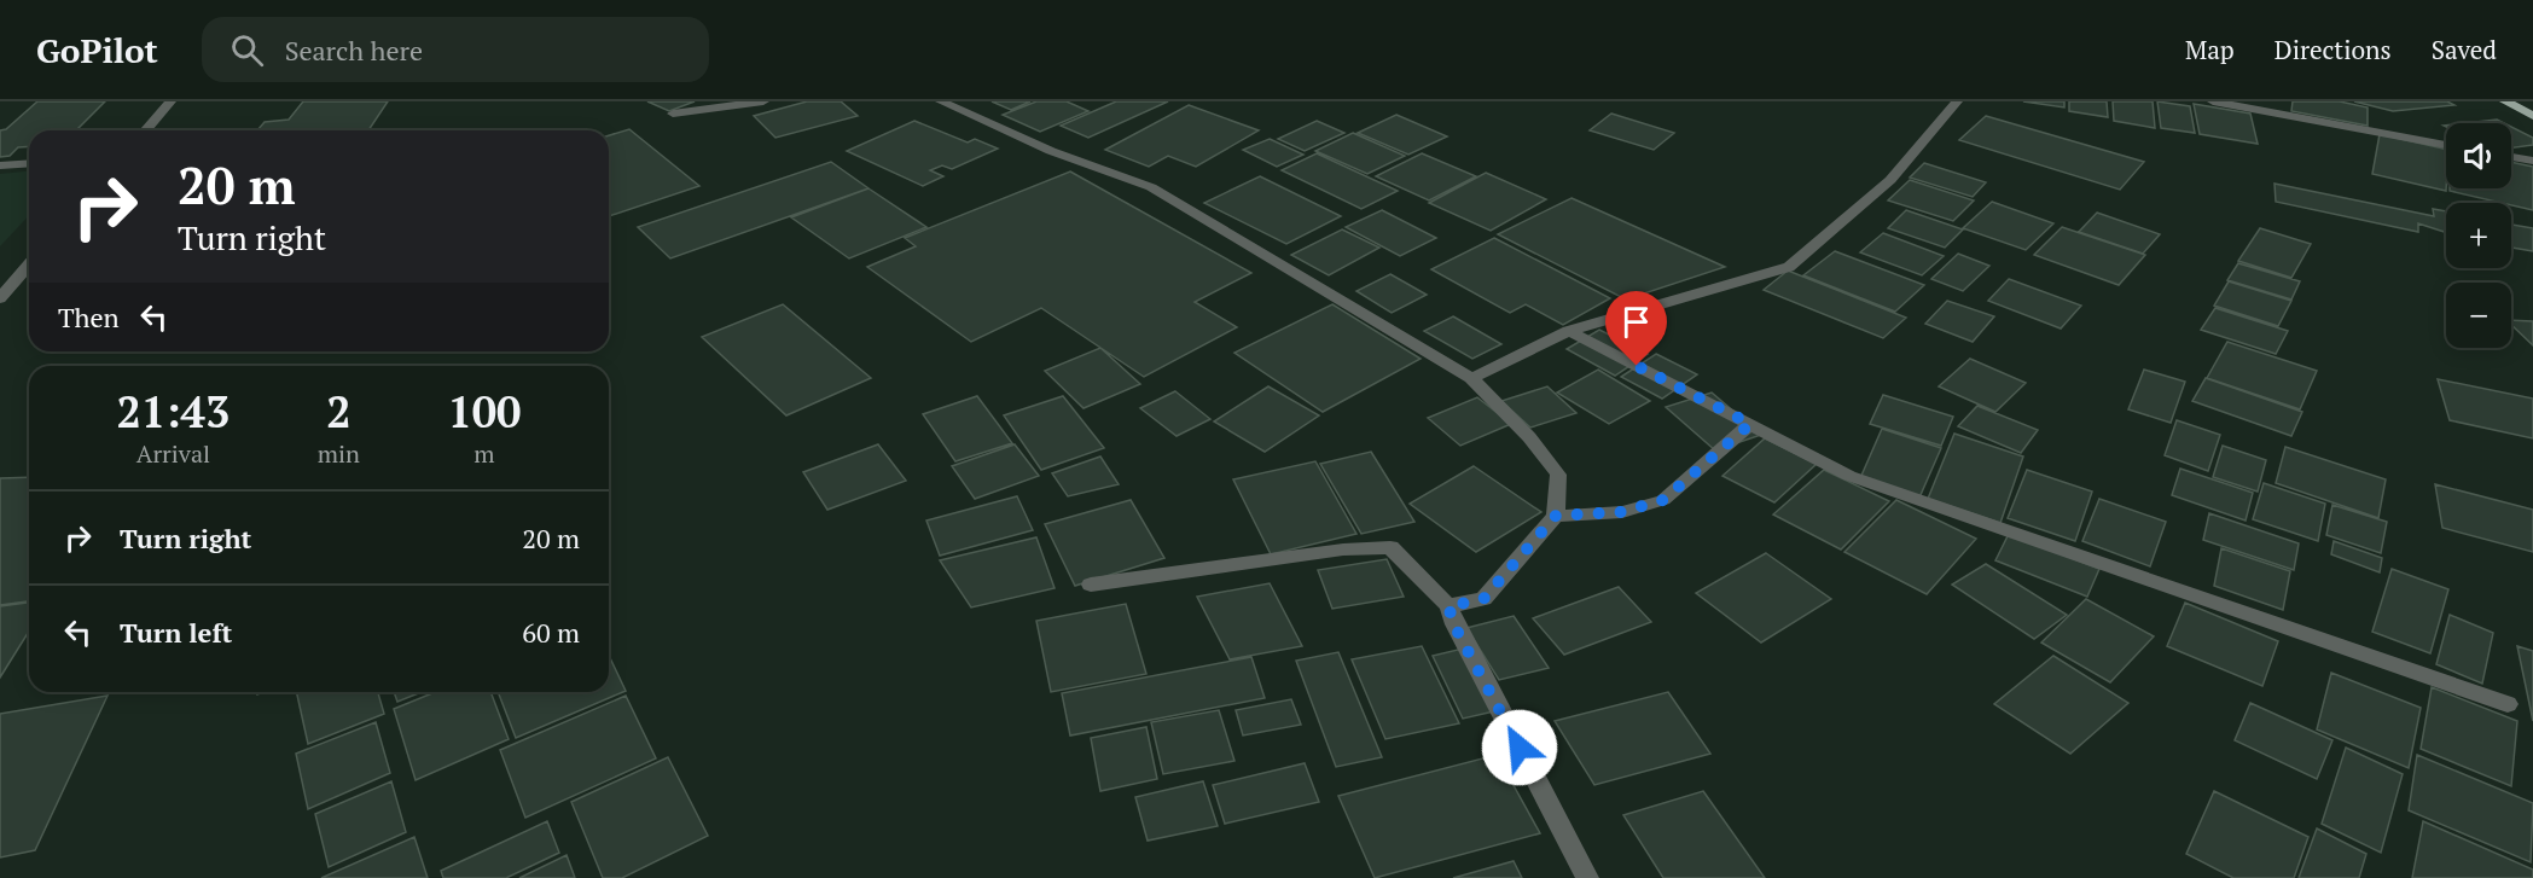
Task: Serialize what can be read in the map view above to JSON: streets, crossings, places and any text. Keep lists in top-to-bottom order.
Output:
{
  "page": {
    "header": "GoPilot",
    "search": "Search here",
    "nav": ["Map", "Directions", "Saved"],
    "map_buttons": ["+", "−"],
    "turn": ["20 m", "Turn right"],
    "then": "Then",
    "eta": [
      "21:43",
      "Arrival",
      "2",
      "min",
      "100",
      "m"
    ],
    "list": [
      {
        "name": "Turn right",
        "value": "20 m"
      },
      {
        "name": "Turn left",
        "value": "60 m"
      }
    ]
  }
}
